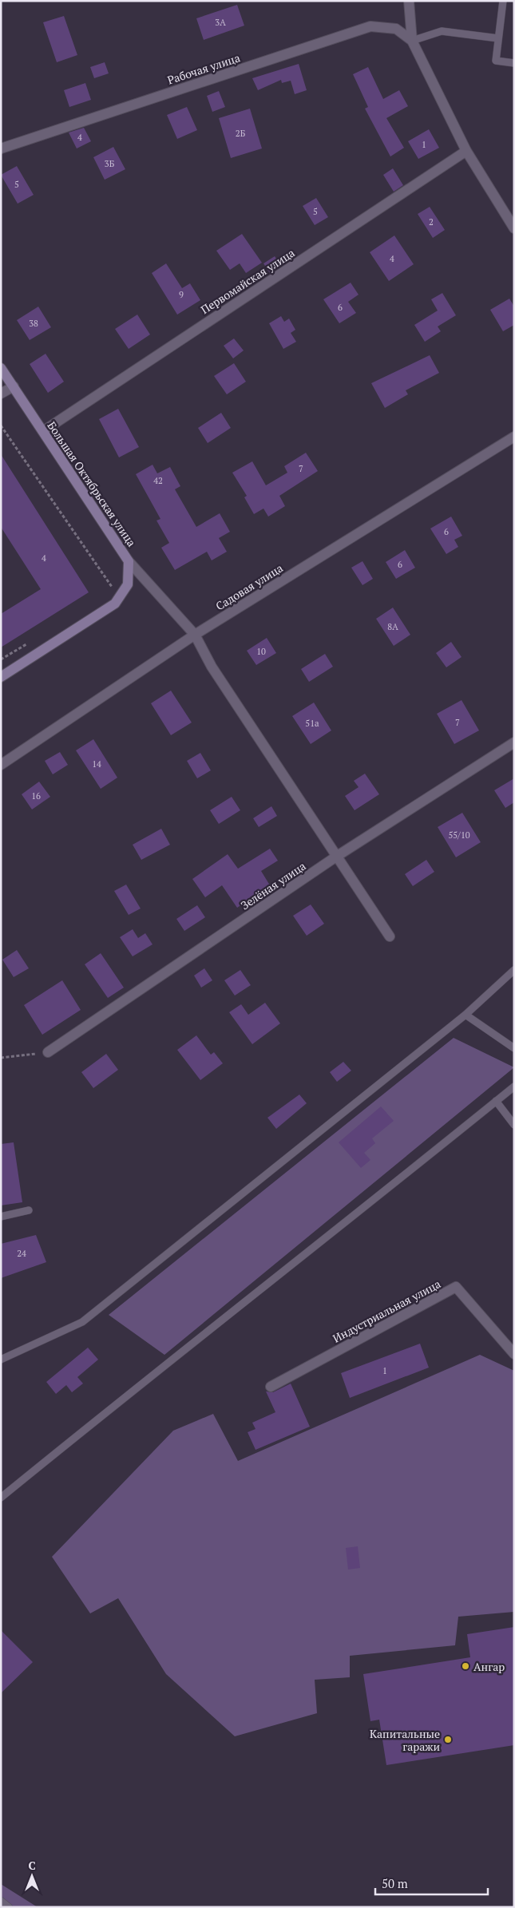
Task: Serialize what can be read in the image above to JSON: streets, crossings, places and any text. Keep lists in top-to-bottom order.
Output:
{
  "streets": {
    "main road": ["Большая Октябрьская улица"],
    "street": [
      "Рабочая улица",
      "Первомайская улица",
      "Садовая улица",
      "Зелёная улица",
      "Индустриальная улица"
    ]
  },
  "crossings": [
    ["Первомайская улица", "Большая Октябрьская улица"]
  ],
  "places": ["Ангар", "Капитальные гаражи"],
  "house_numbers": [
    "3А",
    "2Б",
    "4",
    "1",
    "3Б",
    "5",
    "5",
    "2",
    "4",
    "9",
    "6",
    "38",
    "7",
    "42",
    "6",
    "4",
    "6",
    "8А",
    "10",
    "7",
    "51а",
    "14",
    "16",
    "55/10",
    "24",
    "1"
  ],
  "scale_bar": "50 m",
  "north": "top"
}
